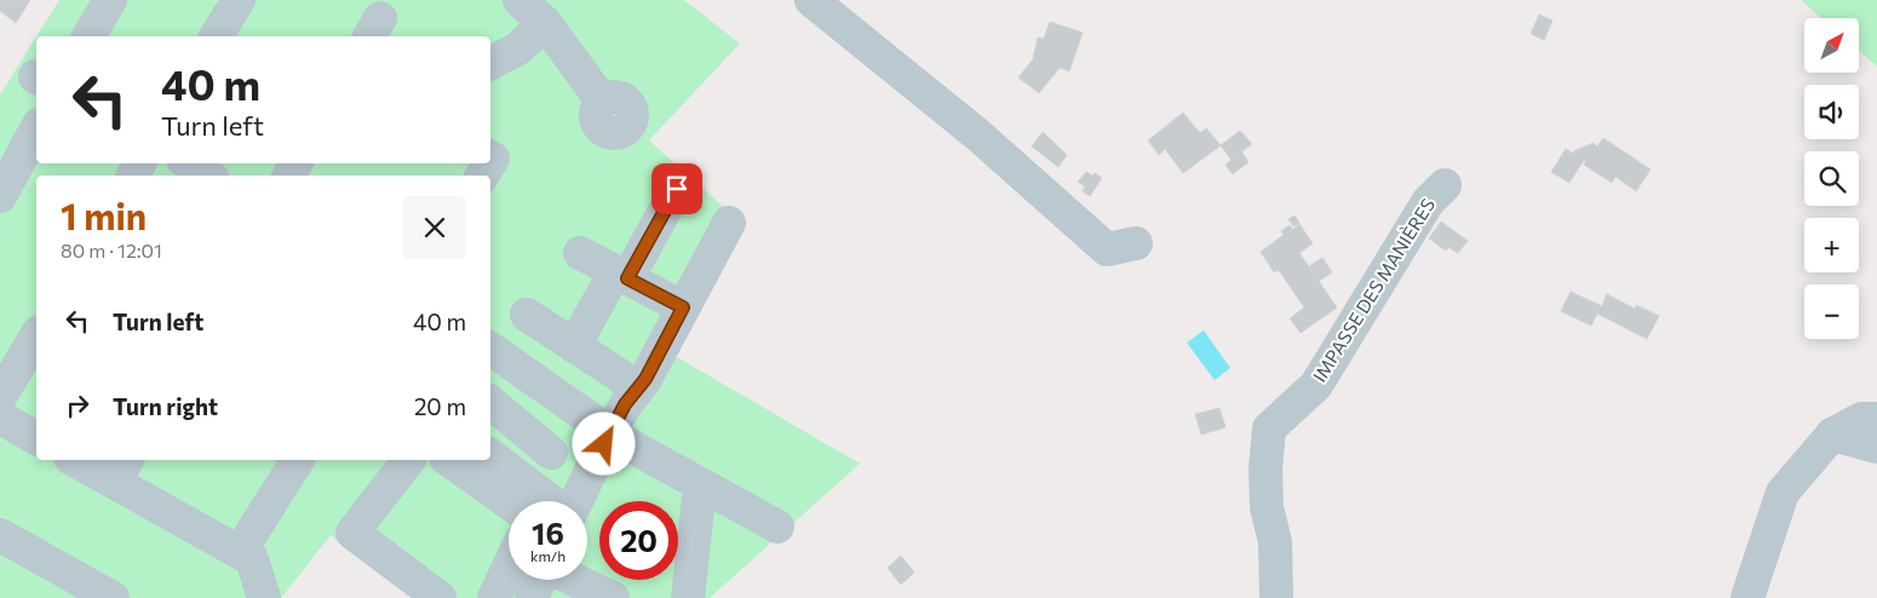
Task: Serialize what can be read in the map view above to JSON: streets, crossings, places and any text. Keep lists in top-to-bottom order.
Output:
{
  "streets": {
    "street": ["IMPASSE DES MANIÈRES"]
  },
  "north": "top right",
  "page": {
    "map_buttons": ["+", "−"],
    "turn": ["40 m", "Turn left"],
    "heading": ["1 min", "80 m · 12:01"],
    "list": [
      {
        "name": "Turn left",
        "value": "40 m"
      },
      {
        "name": "Turn right",
        "value": "20 m"
      }
    ],
    "speed": "16 km/h",
    "limit": "20"
  }
}
